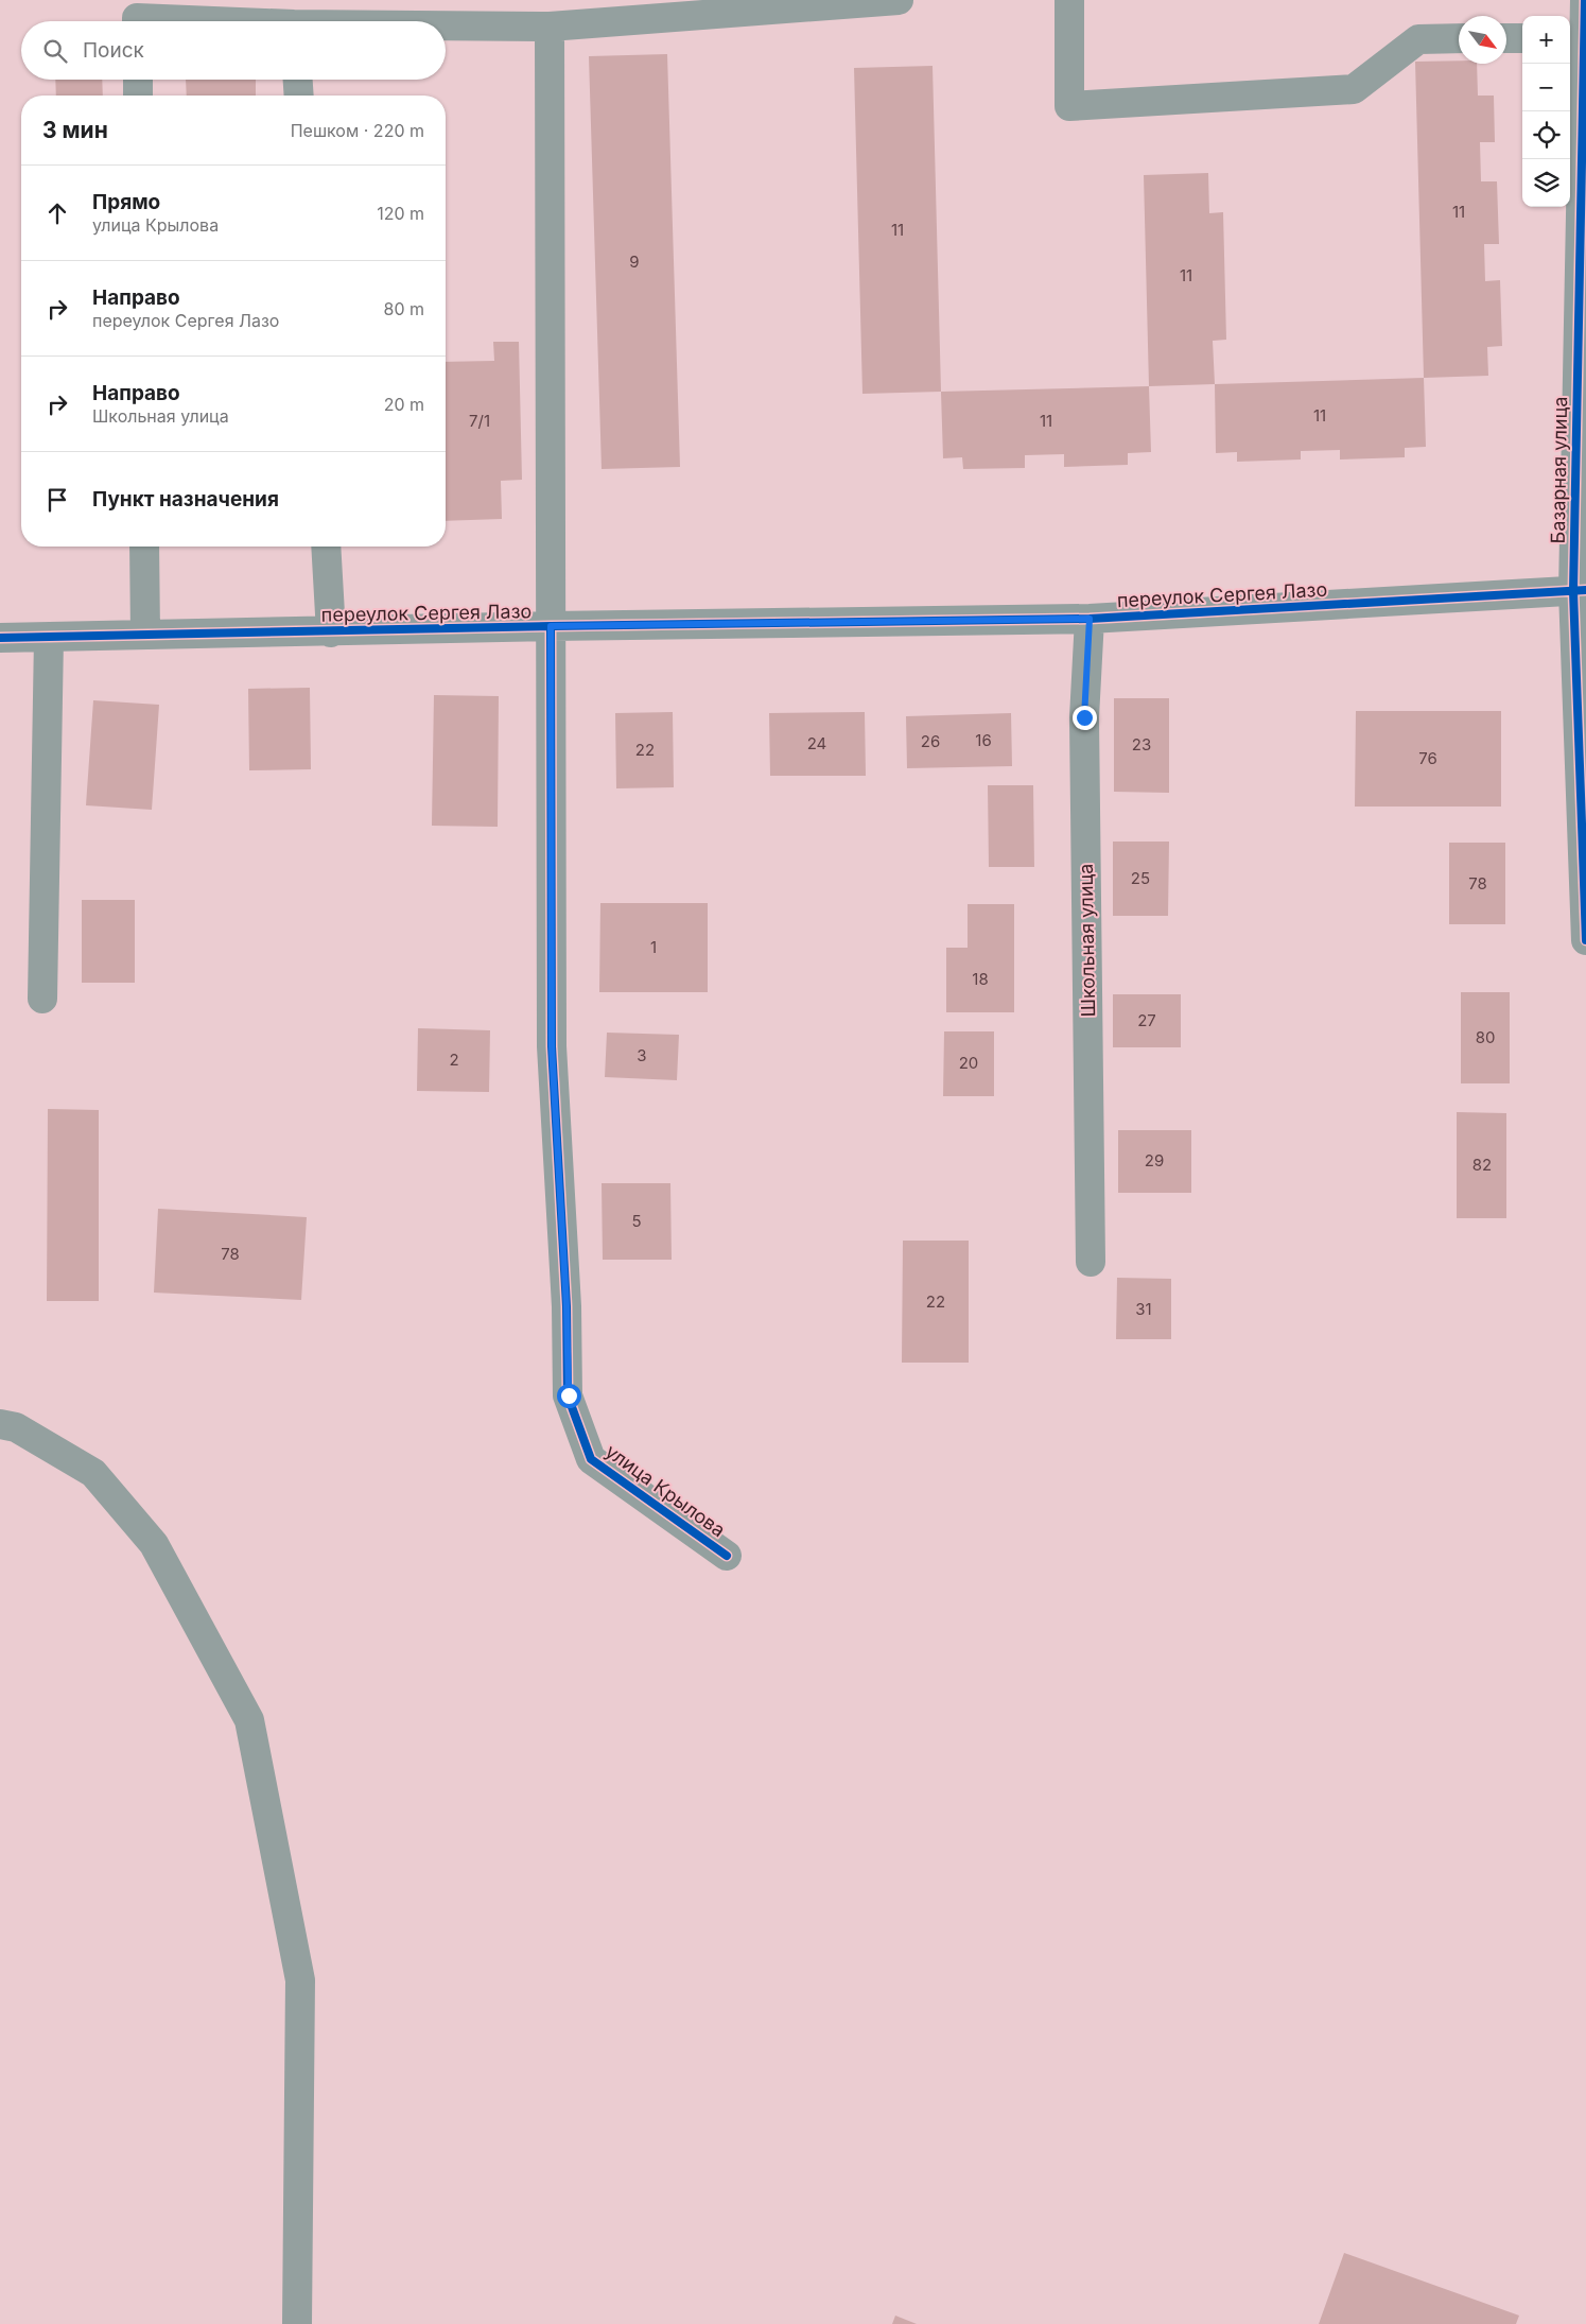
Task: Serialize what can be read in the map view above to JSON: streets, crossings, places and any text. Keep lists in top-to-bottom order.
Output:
{
  "streets": {
    "street": [
      "Базарная улица",
      "переулок Сергея Лазо",
      "Школьная улица",
      "улица Крылова"
    ]
  },
  "crossings": [
    ["Базарная улица", "переулок Сергея Лазо"],
    ["переулок Сергея Лазо", "Школьная улица"],
    ["переулок Сергея Лазо", "улица Крылова"]
  ],
  "house_numbers": [
    "11",
    "11",
    "9",
    "11",
    "11",
    "7/1",
    "11",
    "16",
    "26",
    "24",
    "23",
    "22",
    "76",
    "25",
    "78",
    "1",
    "18",
    "27",
    "80",
    "3",
    "2",
    "20",
    "29",
    "82",
    "5",
    "78",
    "22",
    "31"
  ],
  "north": "bottom right",
  "page": {
    "map_buttons": ["+", "−"],
    "search": "Поиск",
    "heading": ["3 мин", "Пешком · 220 m"],
    "list": [
      ["Прямо", "улица Крылова", "120 m"],
      ["Направо", "переулок Сергея Лазо", "80 m"],
      ["Направо", "Школьная улица", "20 m"],
      "Пункт назначения"
    ]
  }
}
